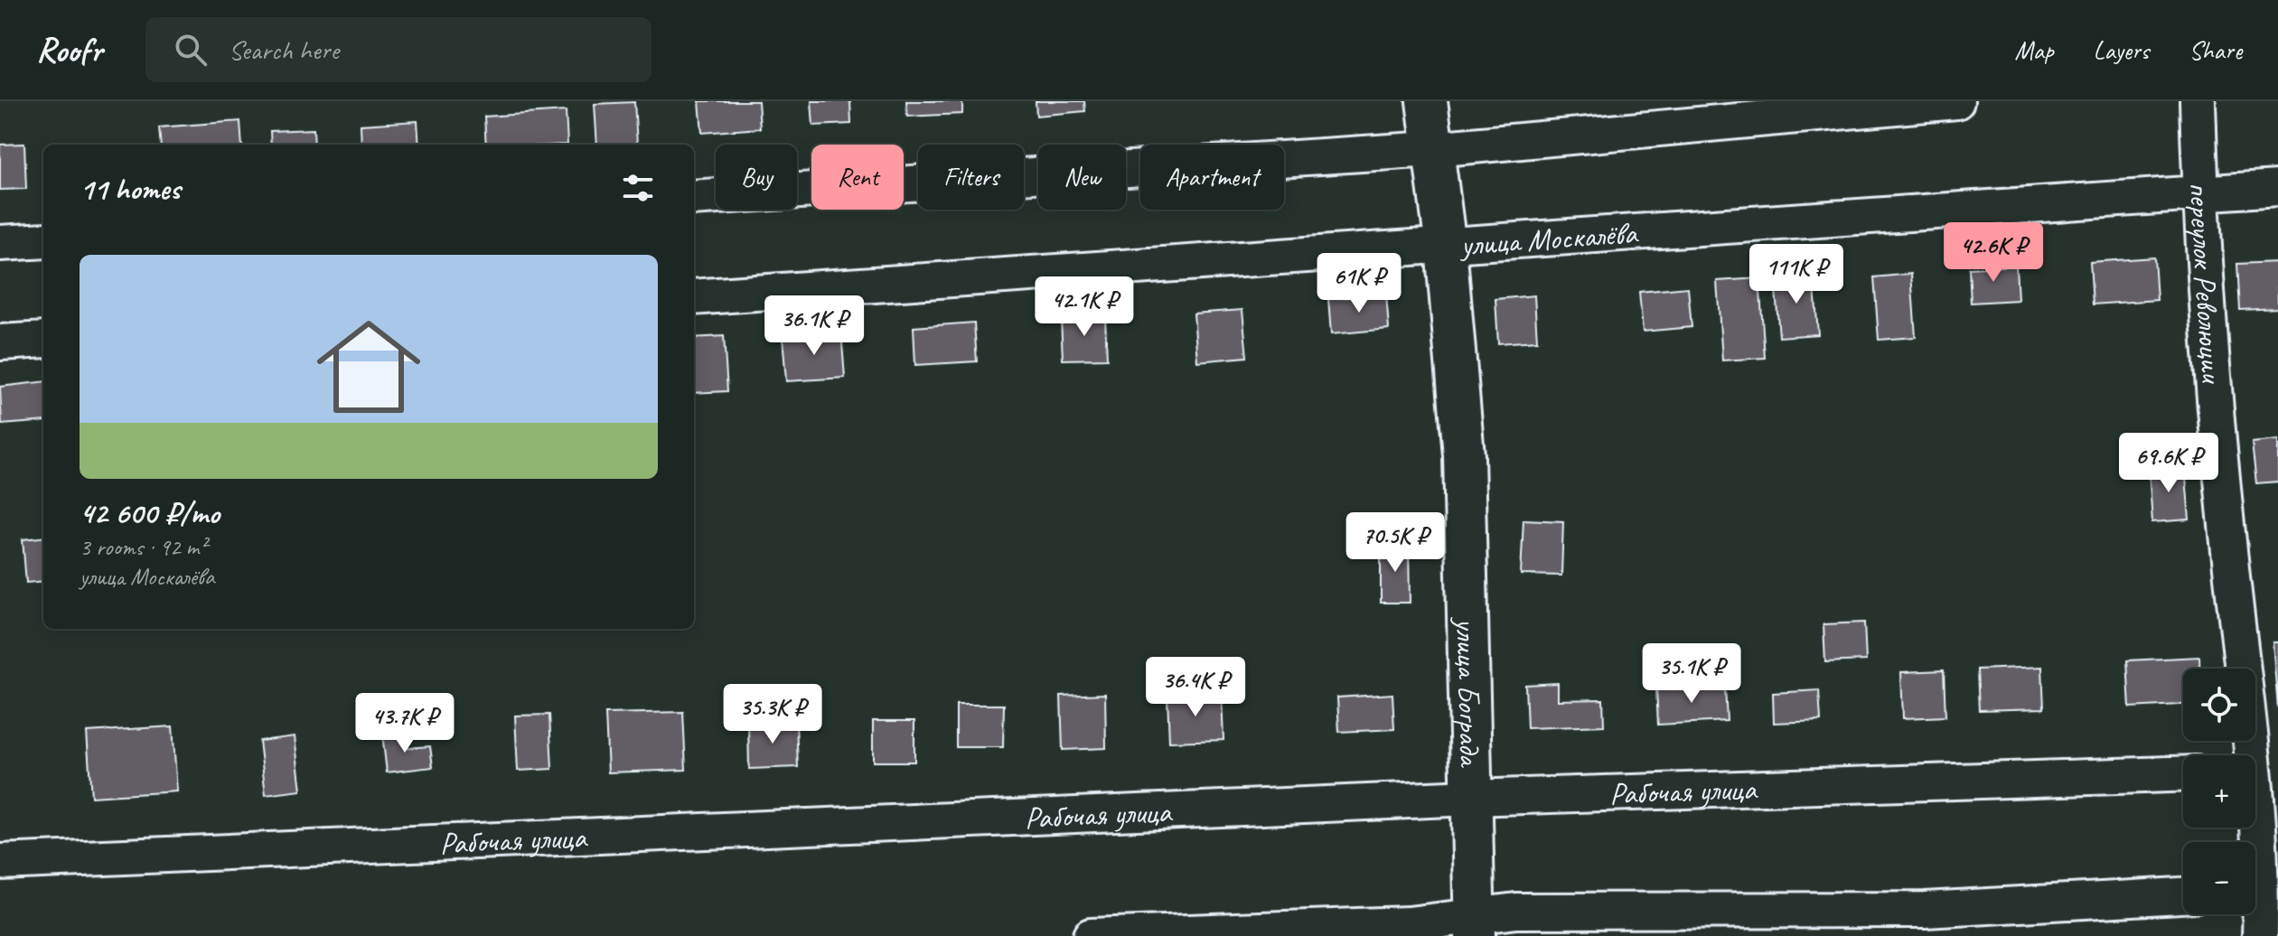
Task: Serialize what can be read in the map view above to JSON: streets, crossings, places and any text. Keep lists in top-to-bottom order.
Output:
{
  "streets": {
    "main road": ["улица Бограда"],
    "street": ["улица Москалёва", "переулок Революции", "Рабочая улица"]
  },
  "crossings": [
    ["улица Москалёва", "переулок Революции"],
    ["улица Москалёва", "улица Бограда"],
    ["улица Бограда", "Рабочая улица"]
  ],
  "page": {
    "header": "Roofr",
    "search": "Search here",
    "nav": ["Map", "Layers", "Share"],
    "chip": [
      "Buy",
      "Rent",
      "Filters",
      "New",
      "Apartment"
    ],
    "heading": "11 homes",
    "price": [
      "42.6K ₽",
      "111K ₽",
      "61K ₽",
      "42.1K ₽",
      "36.1K ₽",
      "69.6K ₽",
      "70.5K ₽",
      "35.1K ₽",
      "36.4K ₽",
      "35.3K ₽",
      "43.7K ₽"
    ],
    "list": [
      {
        "name": "42 600 ₽/mo",
        "note": "3 rooms · 92 m² · улица Москалёва"
      }
    ],
    "map_buttons": ["+", "−"]
  }
}
